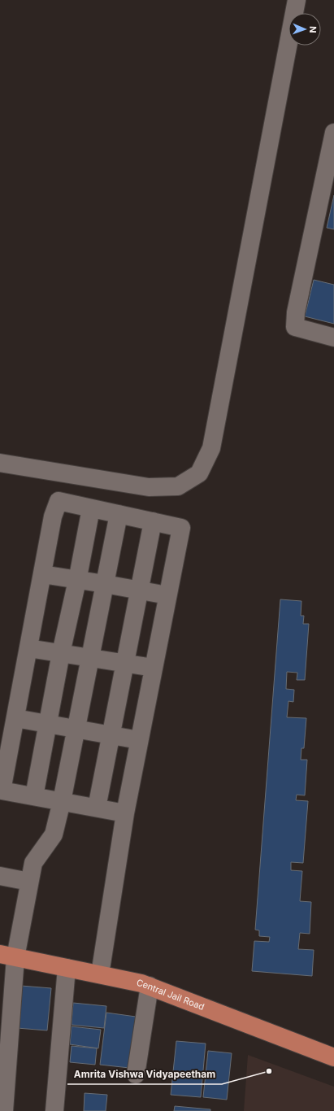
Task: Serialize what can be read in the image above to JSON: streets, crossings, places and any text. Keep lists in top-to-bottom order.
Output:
{
  "streets": {
    "main road": ["Central Jail Road"]
  },
  "places": ["Amrita Vishwa Vidyapeetham"],
  "north": "right"
}
